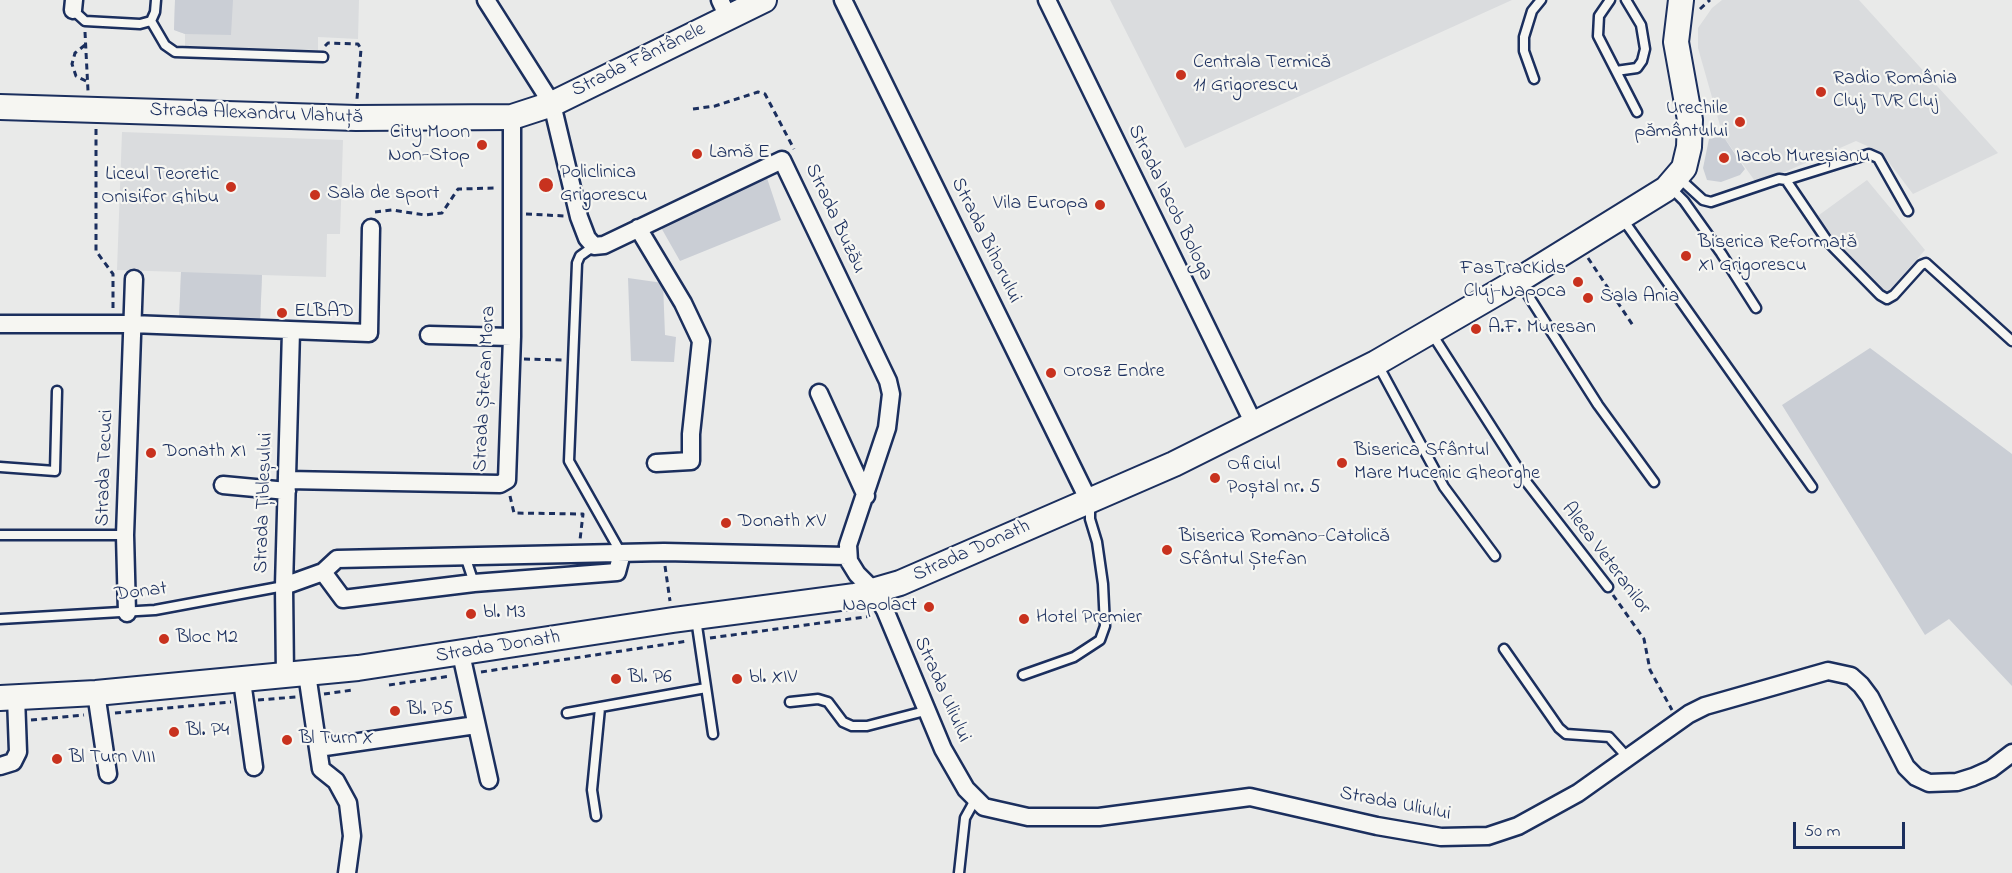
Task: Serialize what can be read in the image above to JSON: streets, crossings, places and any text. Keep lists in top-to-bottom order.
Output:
{
  "streets": {
    "main road": ["Strada Fântânele", "Strada Alexandru Vlahuță", "Strada Donath"],
    "street": [
      "Strada Iacob Bologa",
      "Strada Buzău",
      "Strada Bihorului",
      "Strada Ștefan Mora",
      "Strada Tecuci",
      "Strada Țibleșului",
      "Strada Uliului"
    ],
    "lane": ["Aleea Veteranilor", "Donat"]
  },
  "crossings": [
    ["Strada Fântânele", "Strada Alexandru Vlahuță"],
    ["Strada Fântânele", "Strada Ștefan Mora"],
    ["Strada Alexandru Vlahuță", "Strada Ștefan Mora"],
    ["Strada Iacob Bologa", "Strada Donath"],
    ["Strada Bihorului", "Strada Donath"],
    ["Strada Ștefan Mora", "Strada Țibleșului"],
    ["Strada Tecuci", "Donat"],
    ["Strada Țibleșului", "Strada Donath"],
    ["Strada Țibleșului", "Donat"],
    ["Strada Donath", "Aleea Veteranilor"],
    ["Strada Donath", "Strada Uliului"],
    ["Aleea Veteranilor", "Strada Uliului"]
  ],
  "places": [
    "Centrala Termică 11 Grigorescu",
    "Radio România Cluj, TVR Cluj",
    "Urechile pământului",
    "City Moon Non-Stop",
    "Lamă E",
    "Iacob Mureșianu",
    "Policlinica Grigorescu",
    "Liceul Teoretic Onisifor Ghibu",
    "Sala de sport",
    "Vila Europa",
    "Biserica Reformată XI Grigorescu",
    "FasTracKids Cluj-Napoca",
    "Sala Ania",
    "ELBAD",
    "A.F. Muresan",
    "Orosz Endre",
    "Donath XI",
    "Biserica Sfântul Mare Mucenic Gheorghe",
    "Oficiul Poștal nr. 5",
    "Donath XV",
    "Biserica Romano-Catolică Sfântul Ștefan",
    "Napolact",
    "bl. M3",
    "Hotel Premier",
    "Bloc M2",
    "Bl. P6",
    "bl. XIV",
    "Bl. P5",
    "Bl. P4",
    "Bl Turn X",
    "Bl Turn VIII"
  ],
  "scale_bar": "50 m"
}
